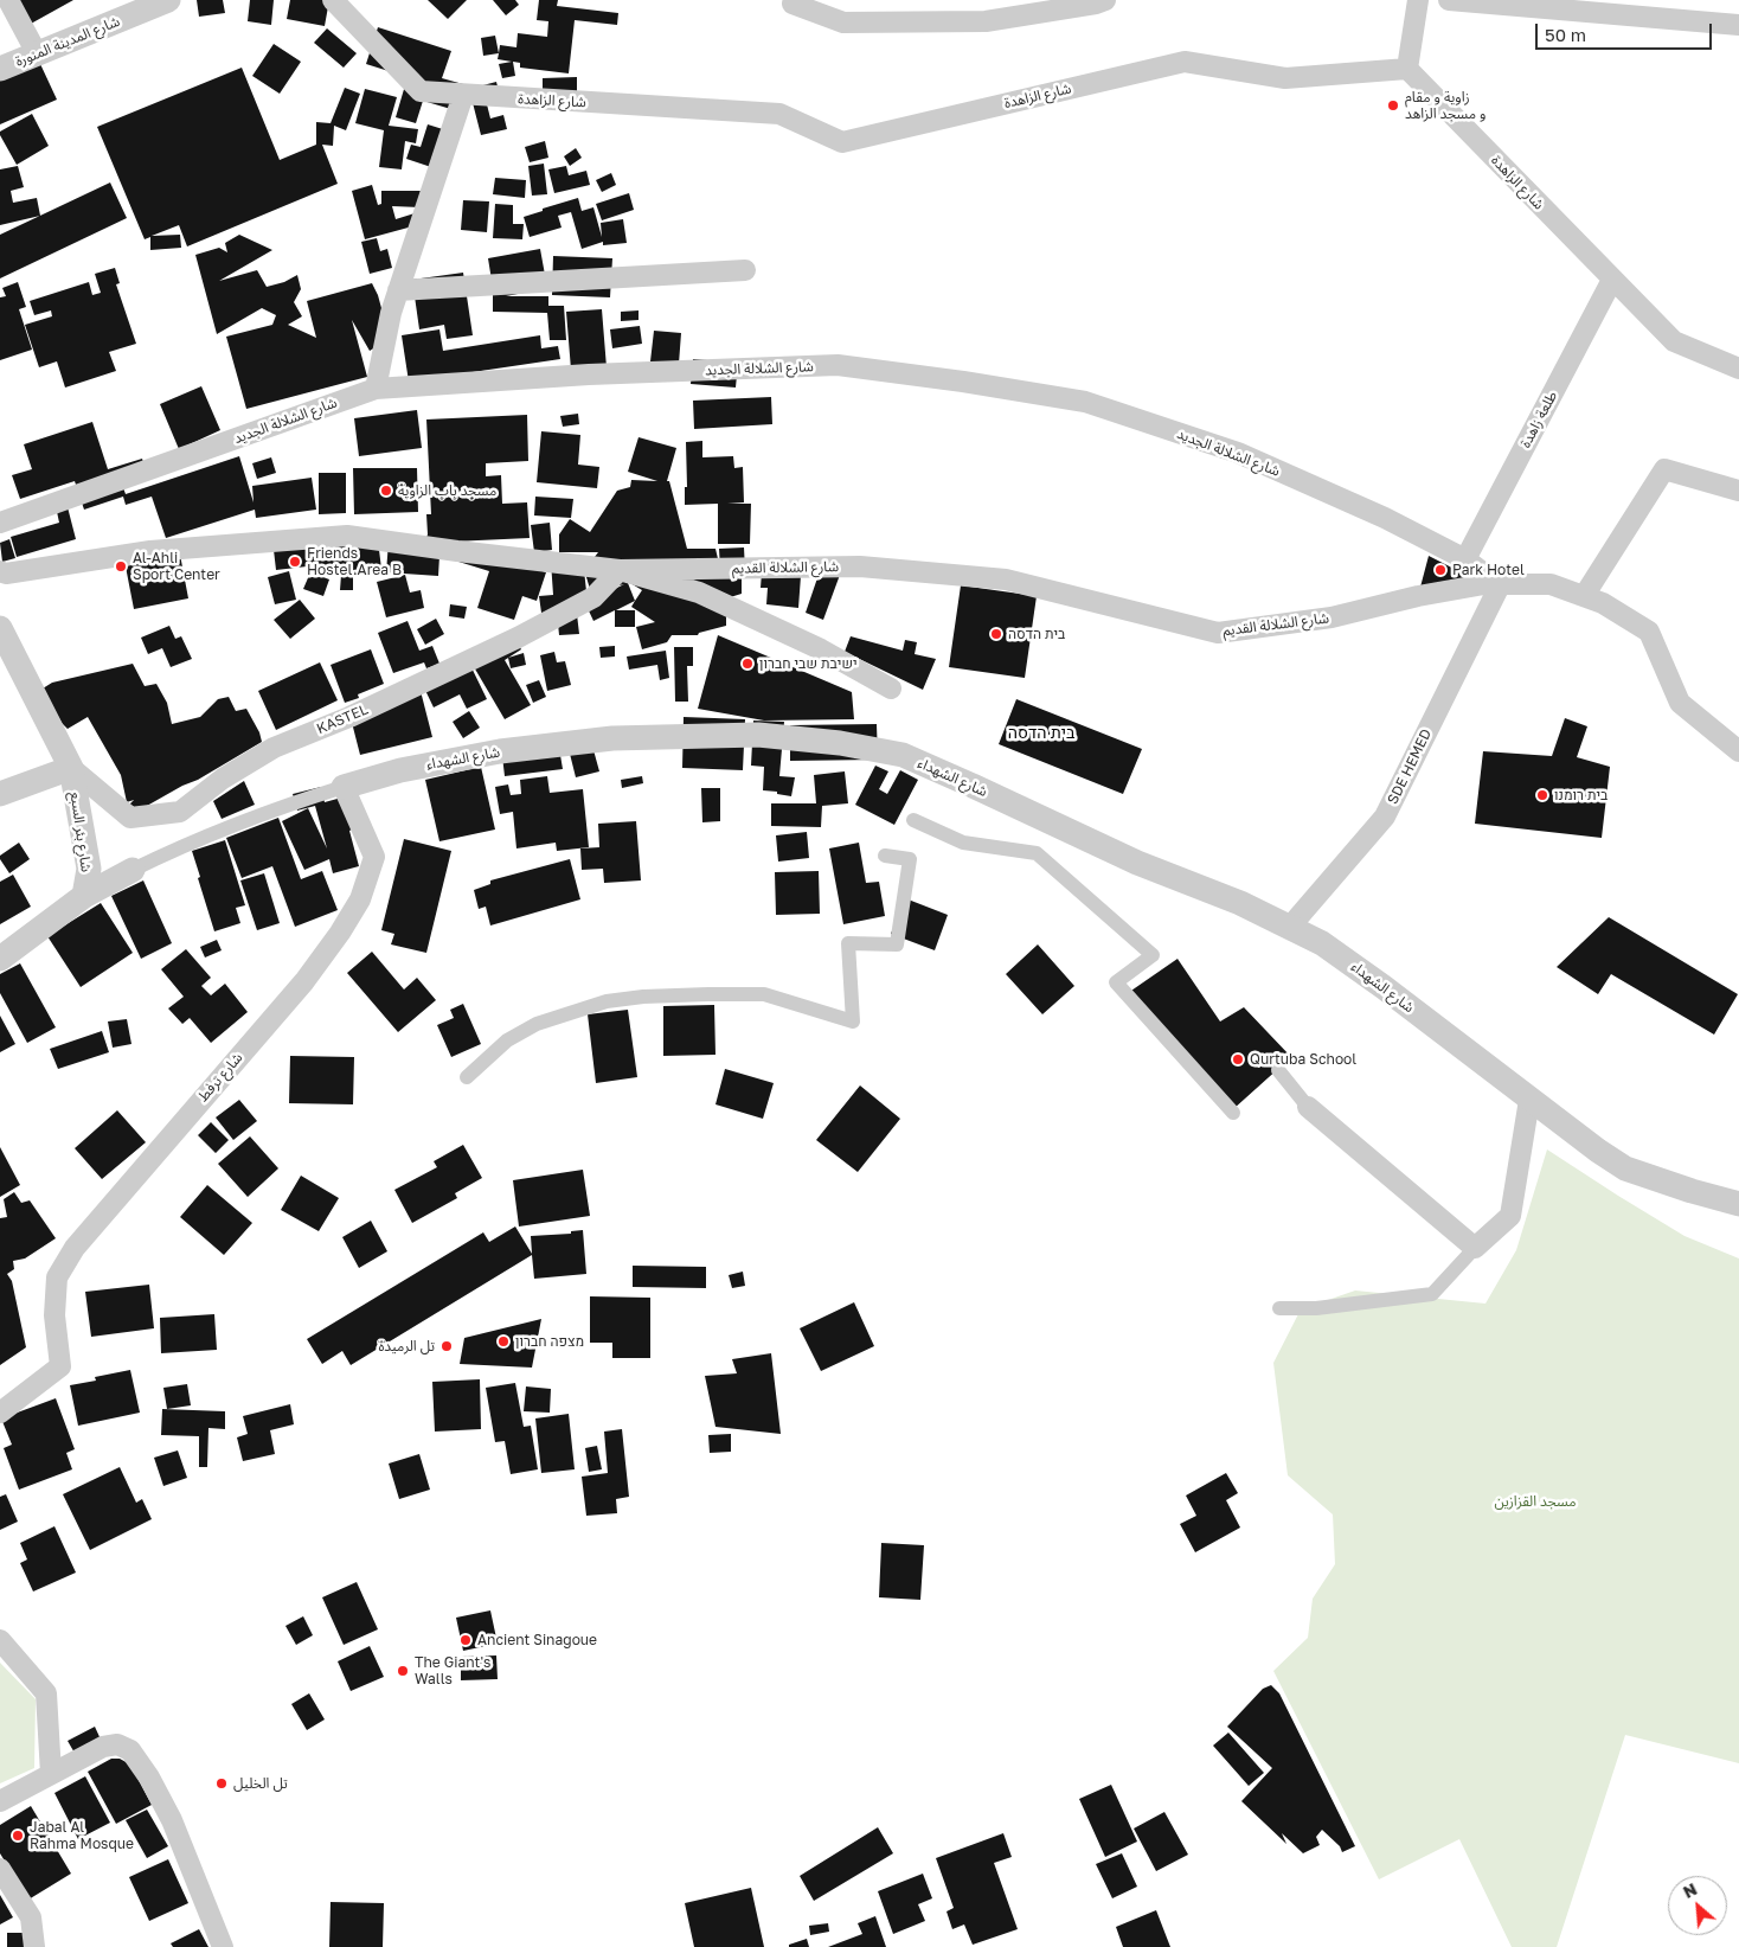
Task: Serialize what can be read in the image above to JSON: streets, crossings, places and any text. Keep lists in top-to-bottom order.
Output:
{
  "streets": {
    "street": [
      "شارع المدينة المنورة",
      "شارع الزاهدة",
      "شارع الشلالة الجديد",
      "طلعة زاهدة",
      "شارع الشلالة القديم",
      "KASTEL",
      "شارع الشهداء",
      "SDE HEMED",
      "شارع بئر السبع",
      "شارع ترفط"
    ]
  },
  "crossings": [
    ["شارع الزاهدة", "طلعة زاهدة"],
    ["شارع الشلالة الجديد", "طلعة زاهدة"],
    ["شارع الشلالة الجديد", "شارع الشلالة القديم"],
    ["شارع الشلالة الجديد", "SDE HEMED"],
    ["شارع الشلالة القديم", "KASTEL"],
    ["شارع الشلالة القديم", "SDE HEMED"],
    ["KASTEL", "شارع بئر السبع"],
    ["شارع الشهداء", "SDE HEMED"],
    ["شارع الشهداء", "شارع بئر السبع"],
    ["شارع الشهداء", "شارع ترفط"]
  ],
  "districts": ["בית הדסה"],
  "parks": ["مسجد القزازين"],
  "places": [
    "زاوية و مقام و مسجد الزاهد",
    "مسجد باب الزاوية",
    "Friends Hostel.Area B",
    "Al-Ahli Sport Center",
    "Park Hotel",
    "בית הדסה",
    "ישיבת שבי חברון",
    "בית רומנו",
    "Qurtuba School",
    "מצפה חברון",
    "تل الرميدة",
    "Ancient Sinagoue",
    "The Giant's Walls",
    "تل الخليل",
    "Jabal Al Rahma Mosque"
  ],
  "scale_bar": "50 m",
  "north": "top left"
}
